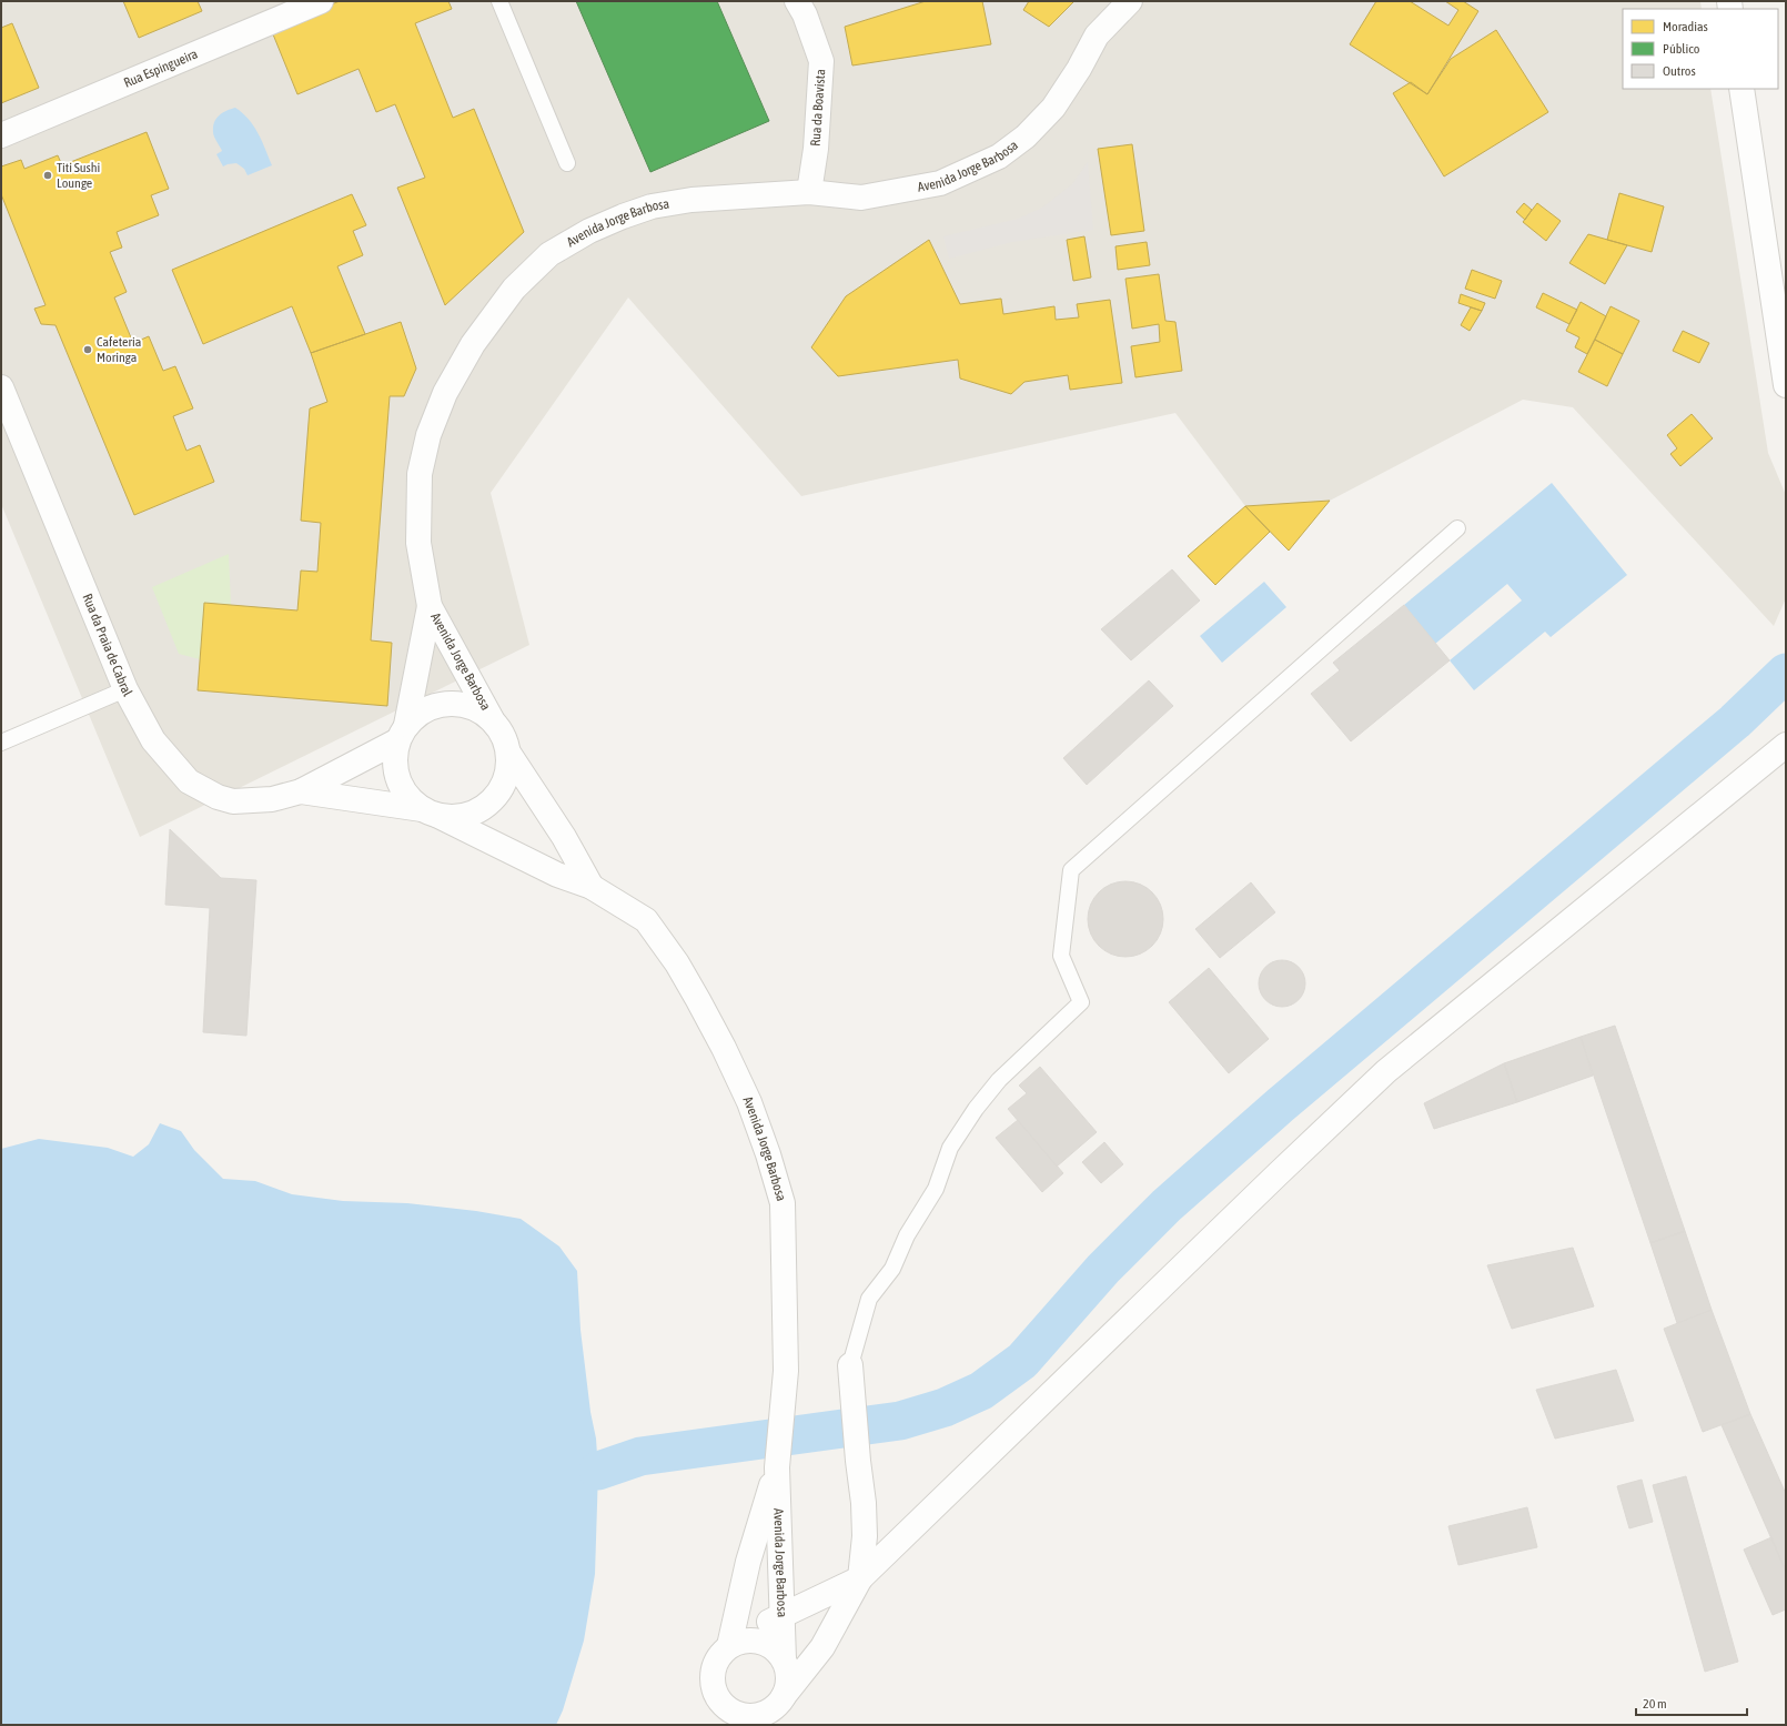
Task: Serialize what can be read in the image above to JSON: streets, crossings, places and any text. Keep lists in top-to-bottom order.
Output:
{
  "streets": {
    "street": [
      "Rua Espingueira",
      "Rua da Boavista",
      "Avenida Jorge Barbosa",
      "Rua da Praia de Cabral"
    ]
  },
  "crossings": [
    ["Rua da Boavista", "Avenida Jorge Barbosa"],
    ["Avenida Jorge Barbosa", "Rua da Praia de Cabral"]
  ],
  "places": ["Titi Sushi Lounge", "Cafeteria Moringa"],
  "legend": ["Moradias", "Público", "Outros"],
  "scale_bar": "20 m"
}
